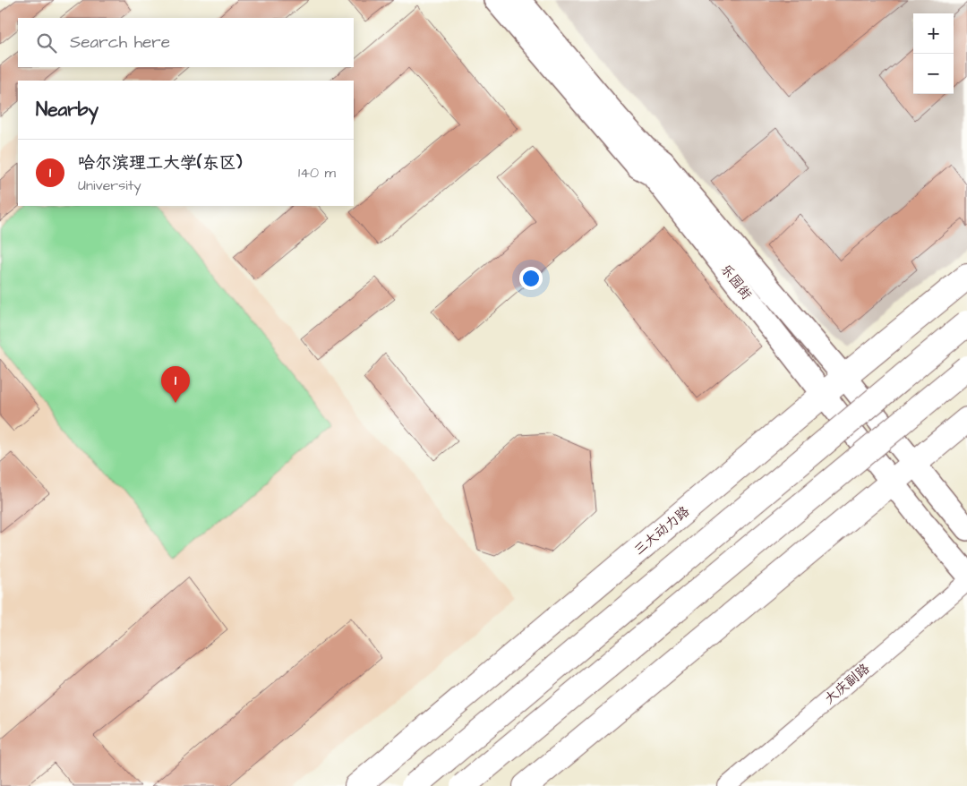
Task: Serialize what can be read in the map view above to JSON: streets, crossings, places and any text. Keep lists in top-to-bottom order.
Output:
{
  "streets": {
    "highway": ["三大动力路"],
    "main road": ["乐园街"],
    "street": ["大庆副路"]
  },
  "crossings": [
    ["乐园街", "三大动力路"]
  ],
  "page": {
    "map_buttons": ["+", "−"],
    "search": "Search here",
    "heading": "Nearby",
    "list": [
      {
        "mark": "1",
        "name": "哈尔滨理工大学(东区)",
        "note": "University",
        "value": "140 m"
      }
    ],
    "pins": "1"
  }
}
